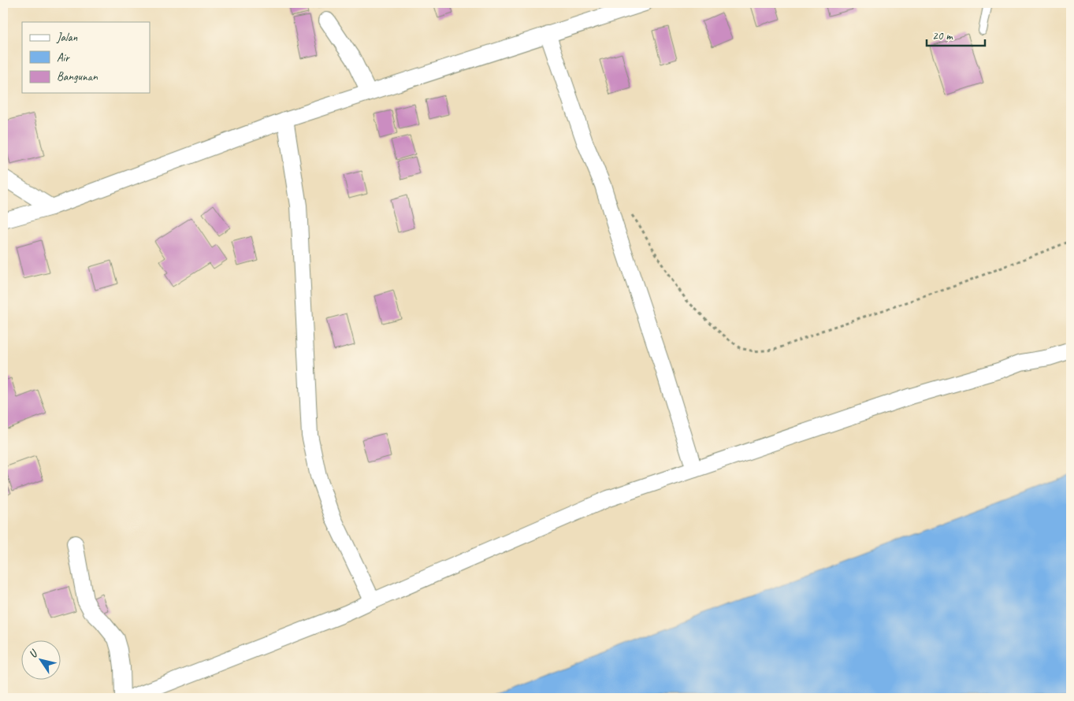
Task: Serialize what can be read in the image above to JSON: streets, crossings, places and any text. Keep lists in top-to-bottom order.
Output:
{
  "legend": ["Jalan", "Air", "Bangunan"],
  "scale_bar": "20 m",
  "north": "top left"
}
